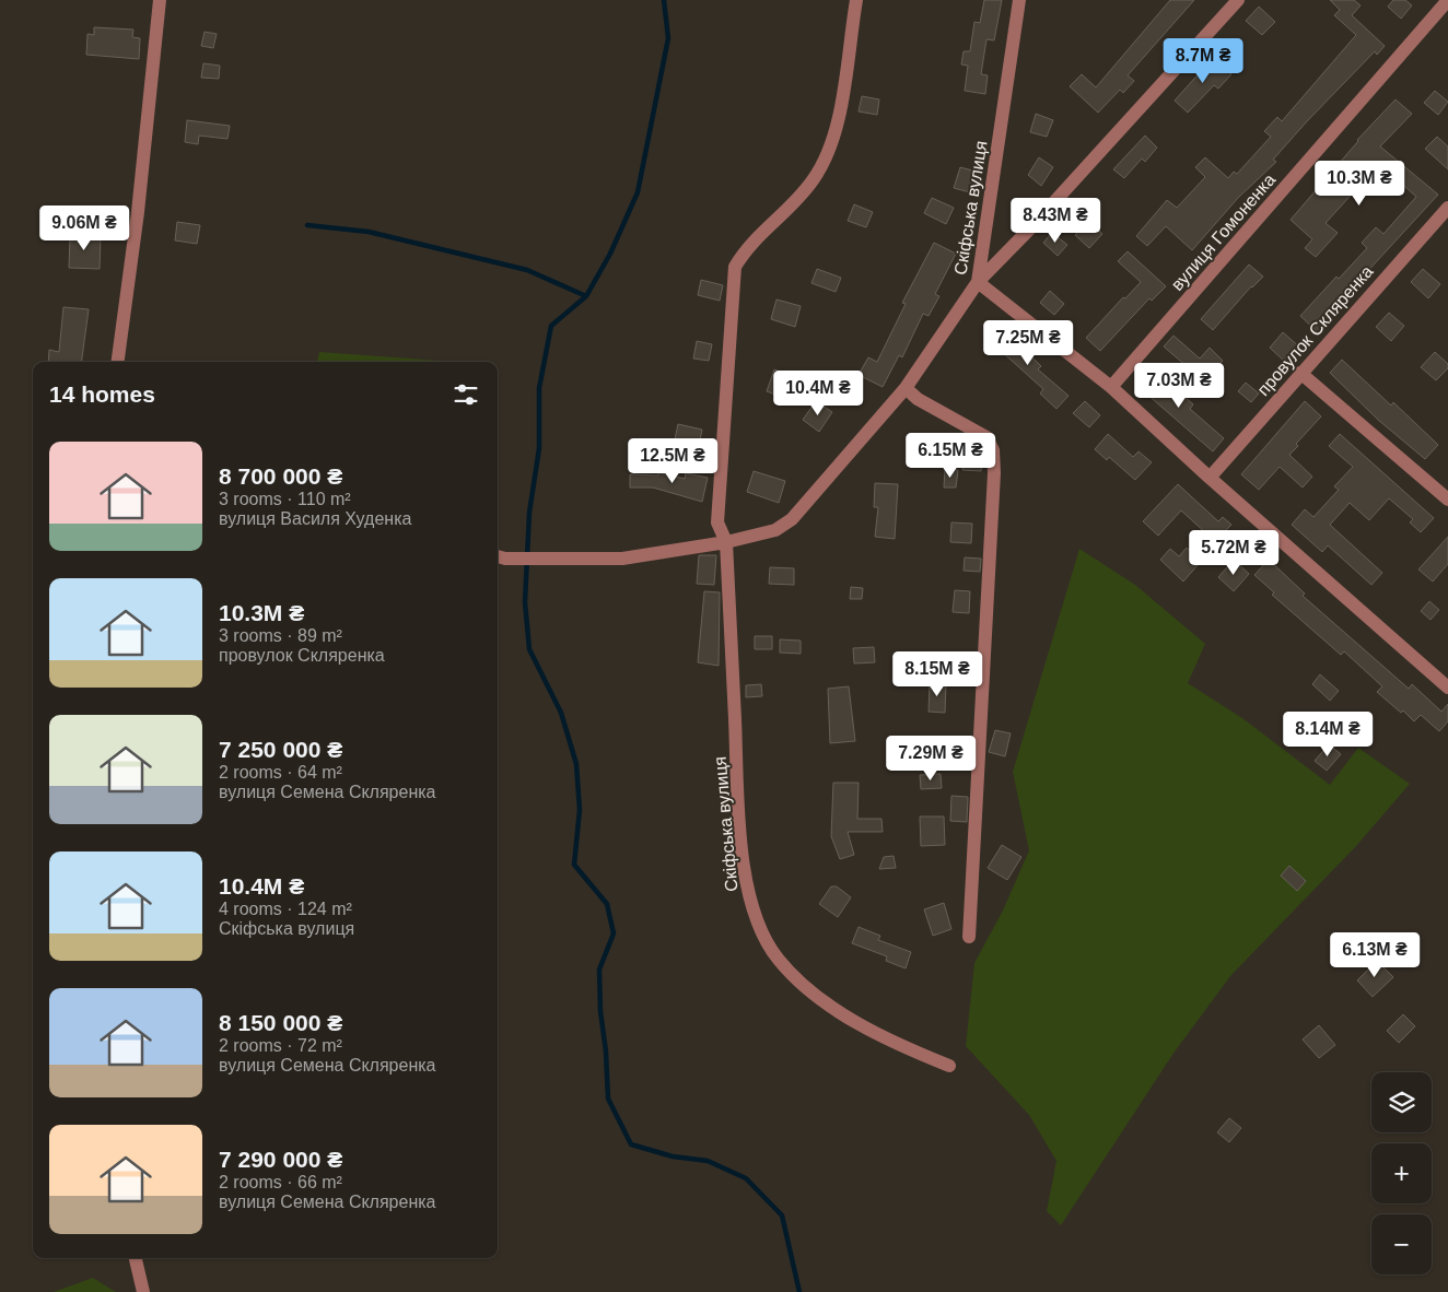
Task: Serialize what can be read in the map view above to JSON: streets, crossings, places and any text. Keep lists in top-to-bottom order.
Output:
{
  "streets": {
    "street": ["Скіфська вулиця", "вулиця Гомоненка", "провулок Скляренка"]
  },
  "page": {
    "price": [
      "8.7M ₴",
      "10.3M ₴",
      "8.43M ₴",
      "9.06M ₴",
      "7.25M ₴",
      "7.03M ₴",
      "10.4M ₴",
      "6.15M ₴",
      "12.5M ₴",
      "5.72M ₴",
      "8.15M ₴",
      "8.14M ₴",
      "7.29M ₴",
      "6.13M ₴"
    ],
    "heading": "14 homes",
    "list": [
      {
        "name": "8 700 000 ₴",
        "note": "3 rooms · 110 m² · вулиця Василя Худенка"
      },
      {
        "name": "10.3M ₴",
        "note": "3 rooms · 89 m² · провулок Скляренка"
      },
      {
        "name": "7 250 000 ₴",
        "note": "2 rooms · 64 m² · вулиця Семена Скляренка"
      },
      {
        "name": "10.4M ₴",
        "note": "4 rooms · 124 m² · Скіфська вулиця"
      },
      {
        "name": "8 150 000 ₴",
        "note": "2 rooms · 72 m² · вулиця Семена Скляренка"
      },
      {
        "name": "7 290 000 ₴",
        "note": "2 rooms · 66 m² · вулиця Семена Скляренка"
      }
    ],
    "map_buttons": ["+", "−"]
  }
}
